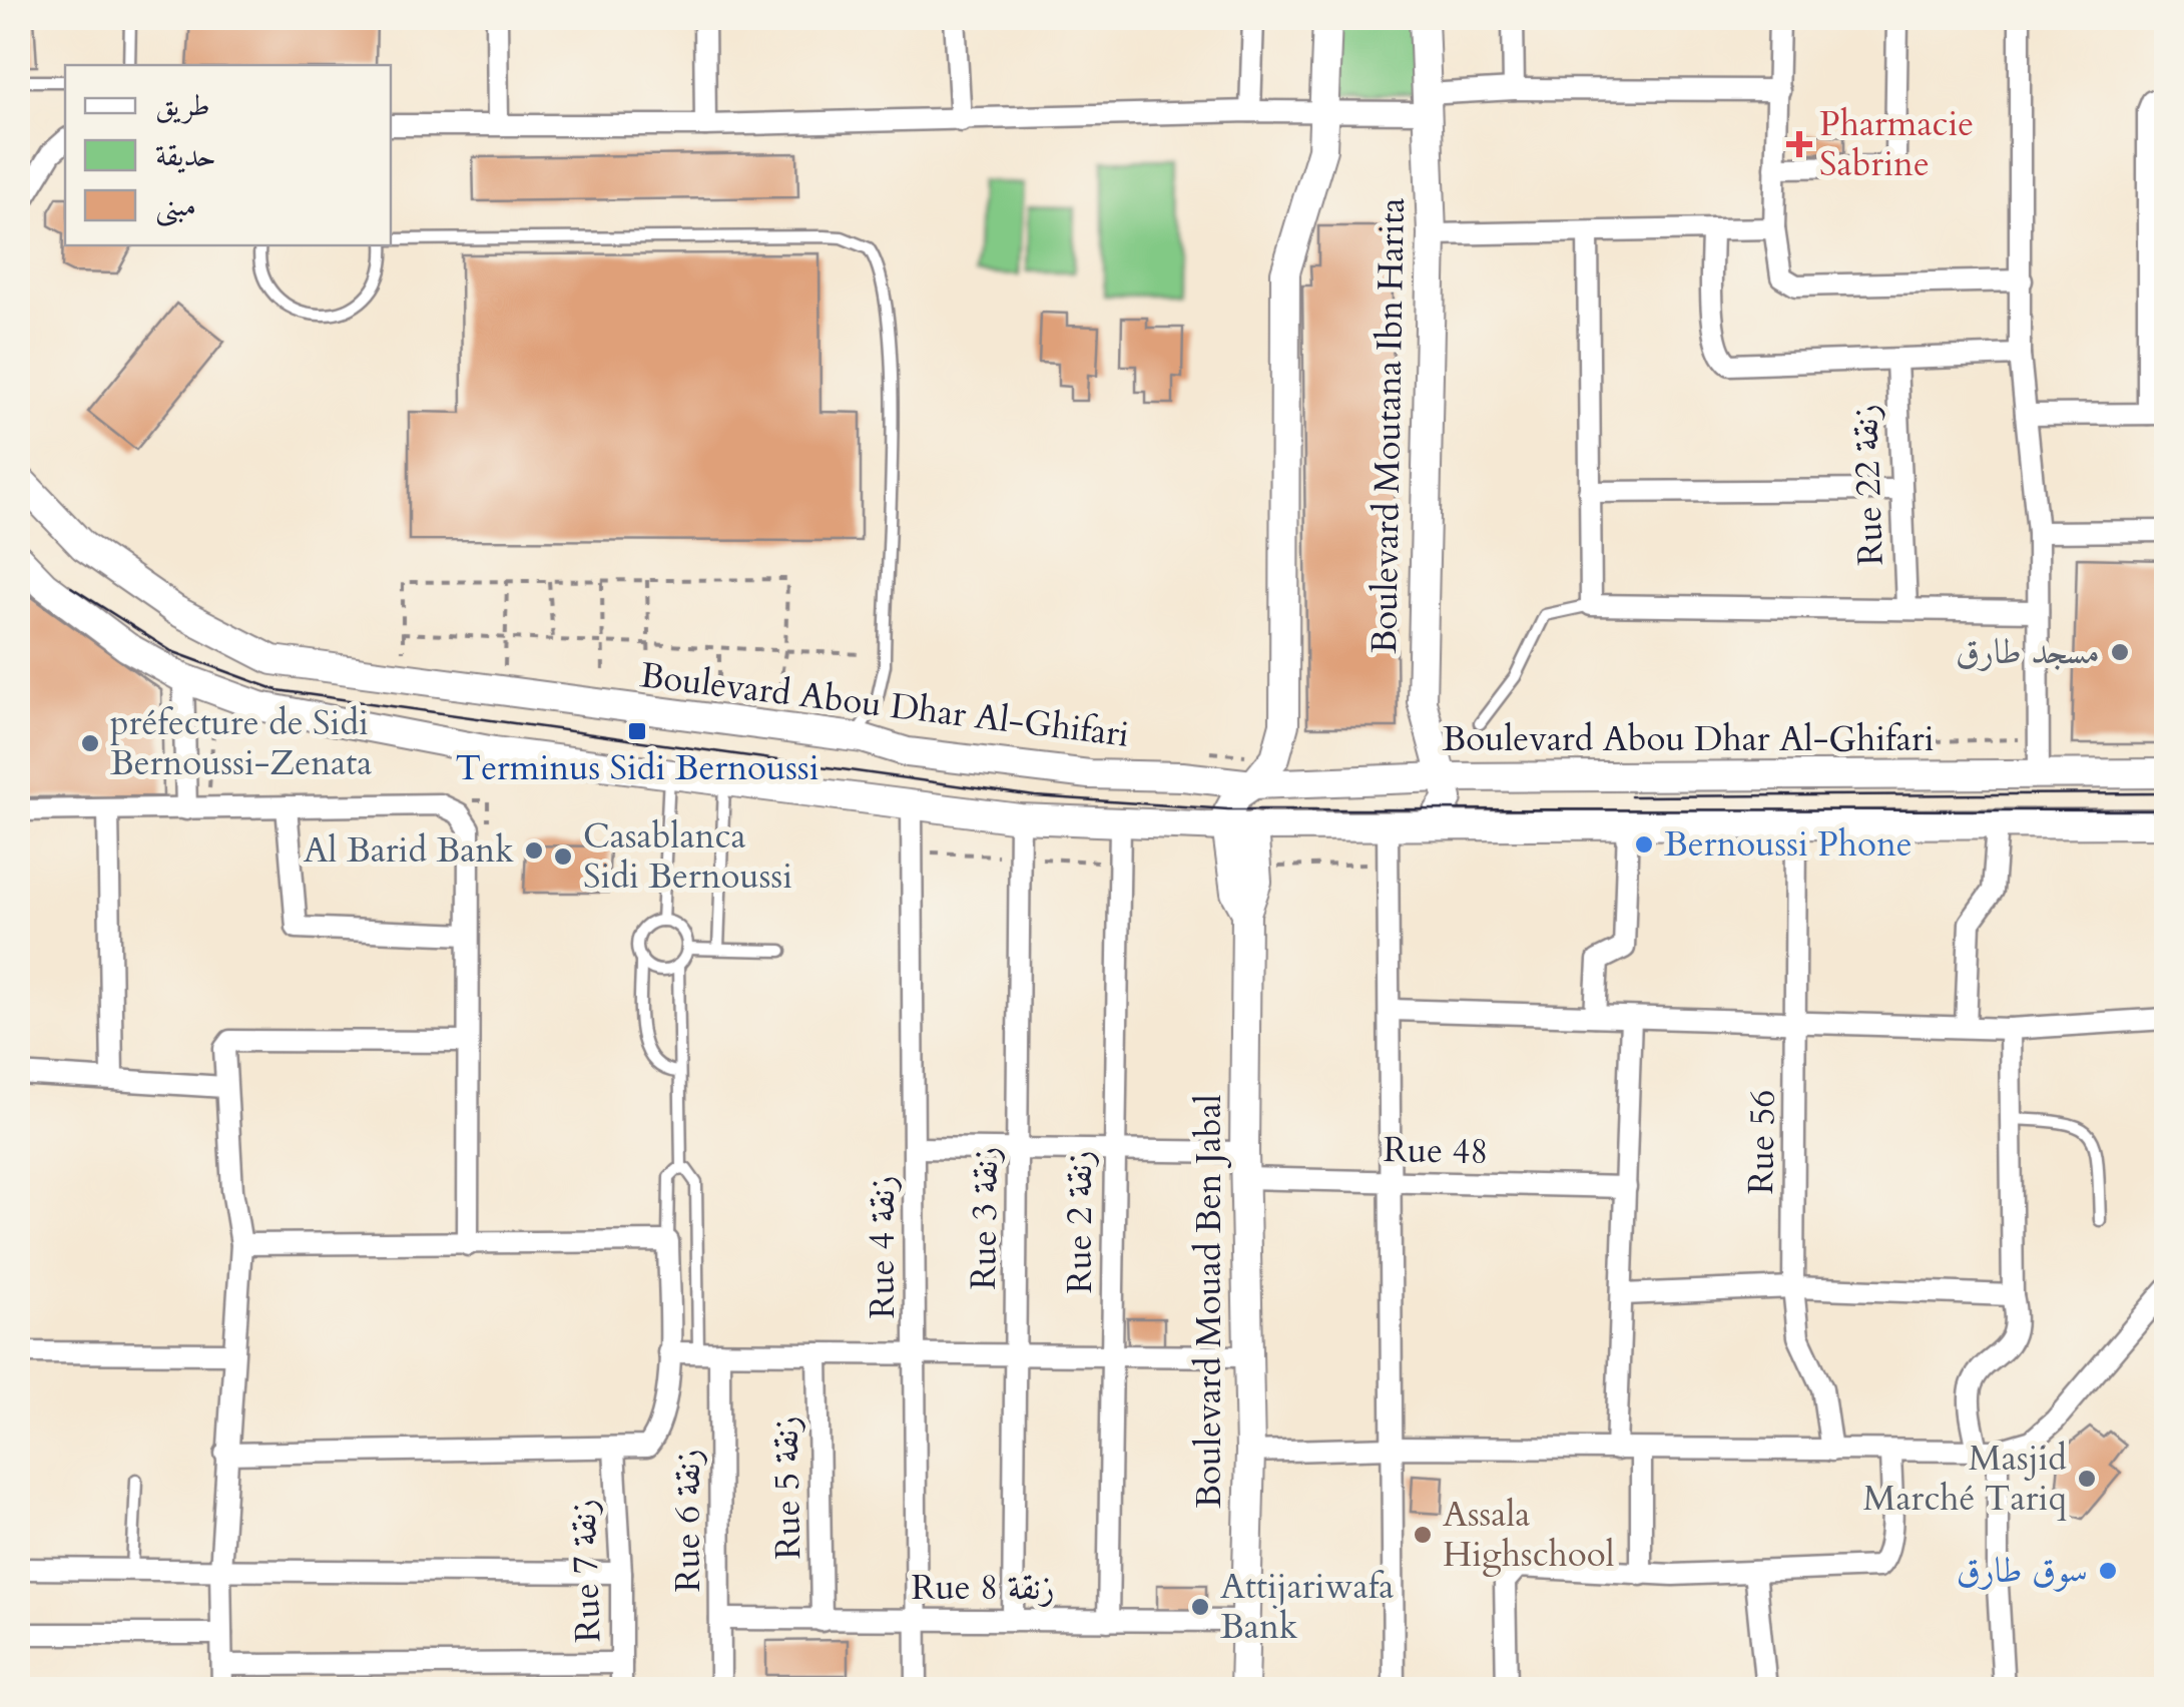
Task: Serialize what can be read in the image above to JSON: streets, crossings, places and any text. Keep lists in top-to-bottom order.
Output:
{
  "streets": {
    "street": [
      "Boulevard Moutana Ibn Harita",
      "Rue 22 زنقة",
      "Boulevard Abou Dhar Al-Ghifari",
      "Rue 56",
      "Rue 48",
      "Rue 3 زنقة",
      "Rue 2 زنقة",
      "Rue 4 زنقة",
      "Boulevard Mouad Ben Jabal",
      "Rue 5 زنقة",
      "Rue 6 زنقة",
      "Rue 7 زنقة",
      "Rue 8 زنقة"
    ]
  },
  "crossings": [
    ["Boulevard Moutana Ibn Harita", "Boulevard Abou Dhar Al-Ghifari"],
    ["Rue 48", "Rue 3 زنقة"],
    ["Rue 48", "Rue 2 زنقة"],
    ["Rue 48", "Rue 4 زنقة"],
    ["Rue 48", "Boulevard Mouad Ben Jabal"],
    ["Rue 3 زنقة", "Rue 8 زنقة"],
    ["Rue 2 زنقة", "Rue 8 زنقة"],
    ["Rue 4 زنقة", "Rue 8 زنقة"],
    ["Boulevard Mouad Ben Jabal", "Rue 8 زنقة"],
    ["Rue 5 زنقة", "Rue 8 زنقة"],
    ["Rue 6 زنقة", "Rue 8 زنقة"]
  ],
  "places": {
    "health": ["Pharmacie Sabrine"],
    "other": [
      "مسجد طارق",
      "préfecture de Sidi Bernoussi-Zenata",
      "Bernoussi Phone",
      "Al Barid Bank",
      "Casablanca Sidi Bernoussi",
      "Masjid Marché Tariq",
      "Assala Highschool",
      "سوق طارق",
      "Attijariwafa Bank"
    ],
    "transit": ["Terminus Sidi Bernoussi"]
  },
  "legend": ["طريق", "حديقة", "مبنى"]
}
